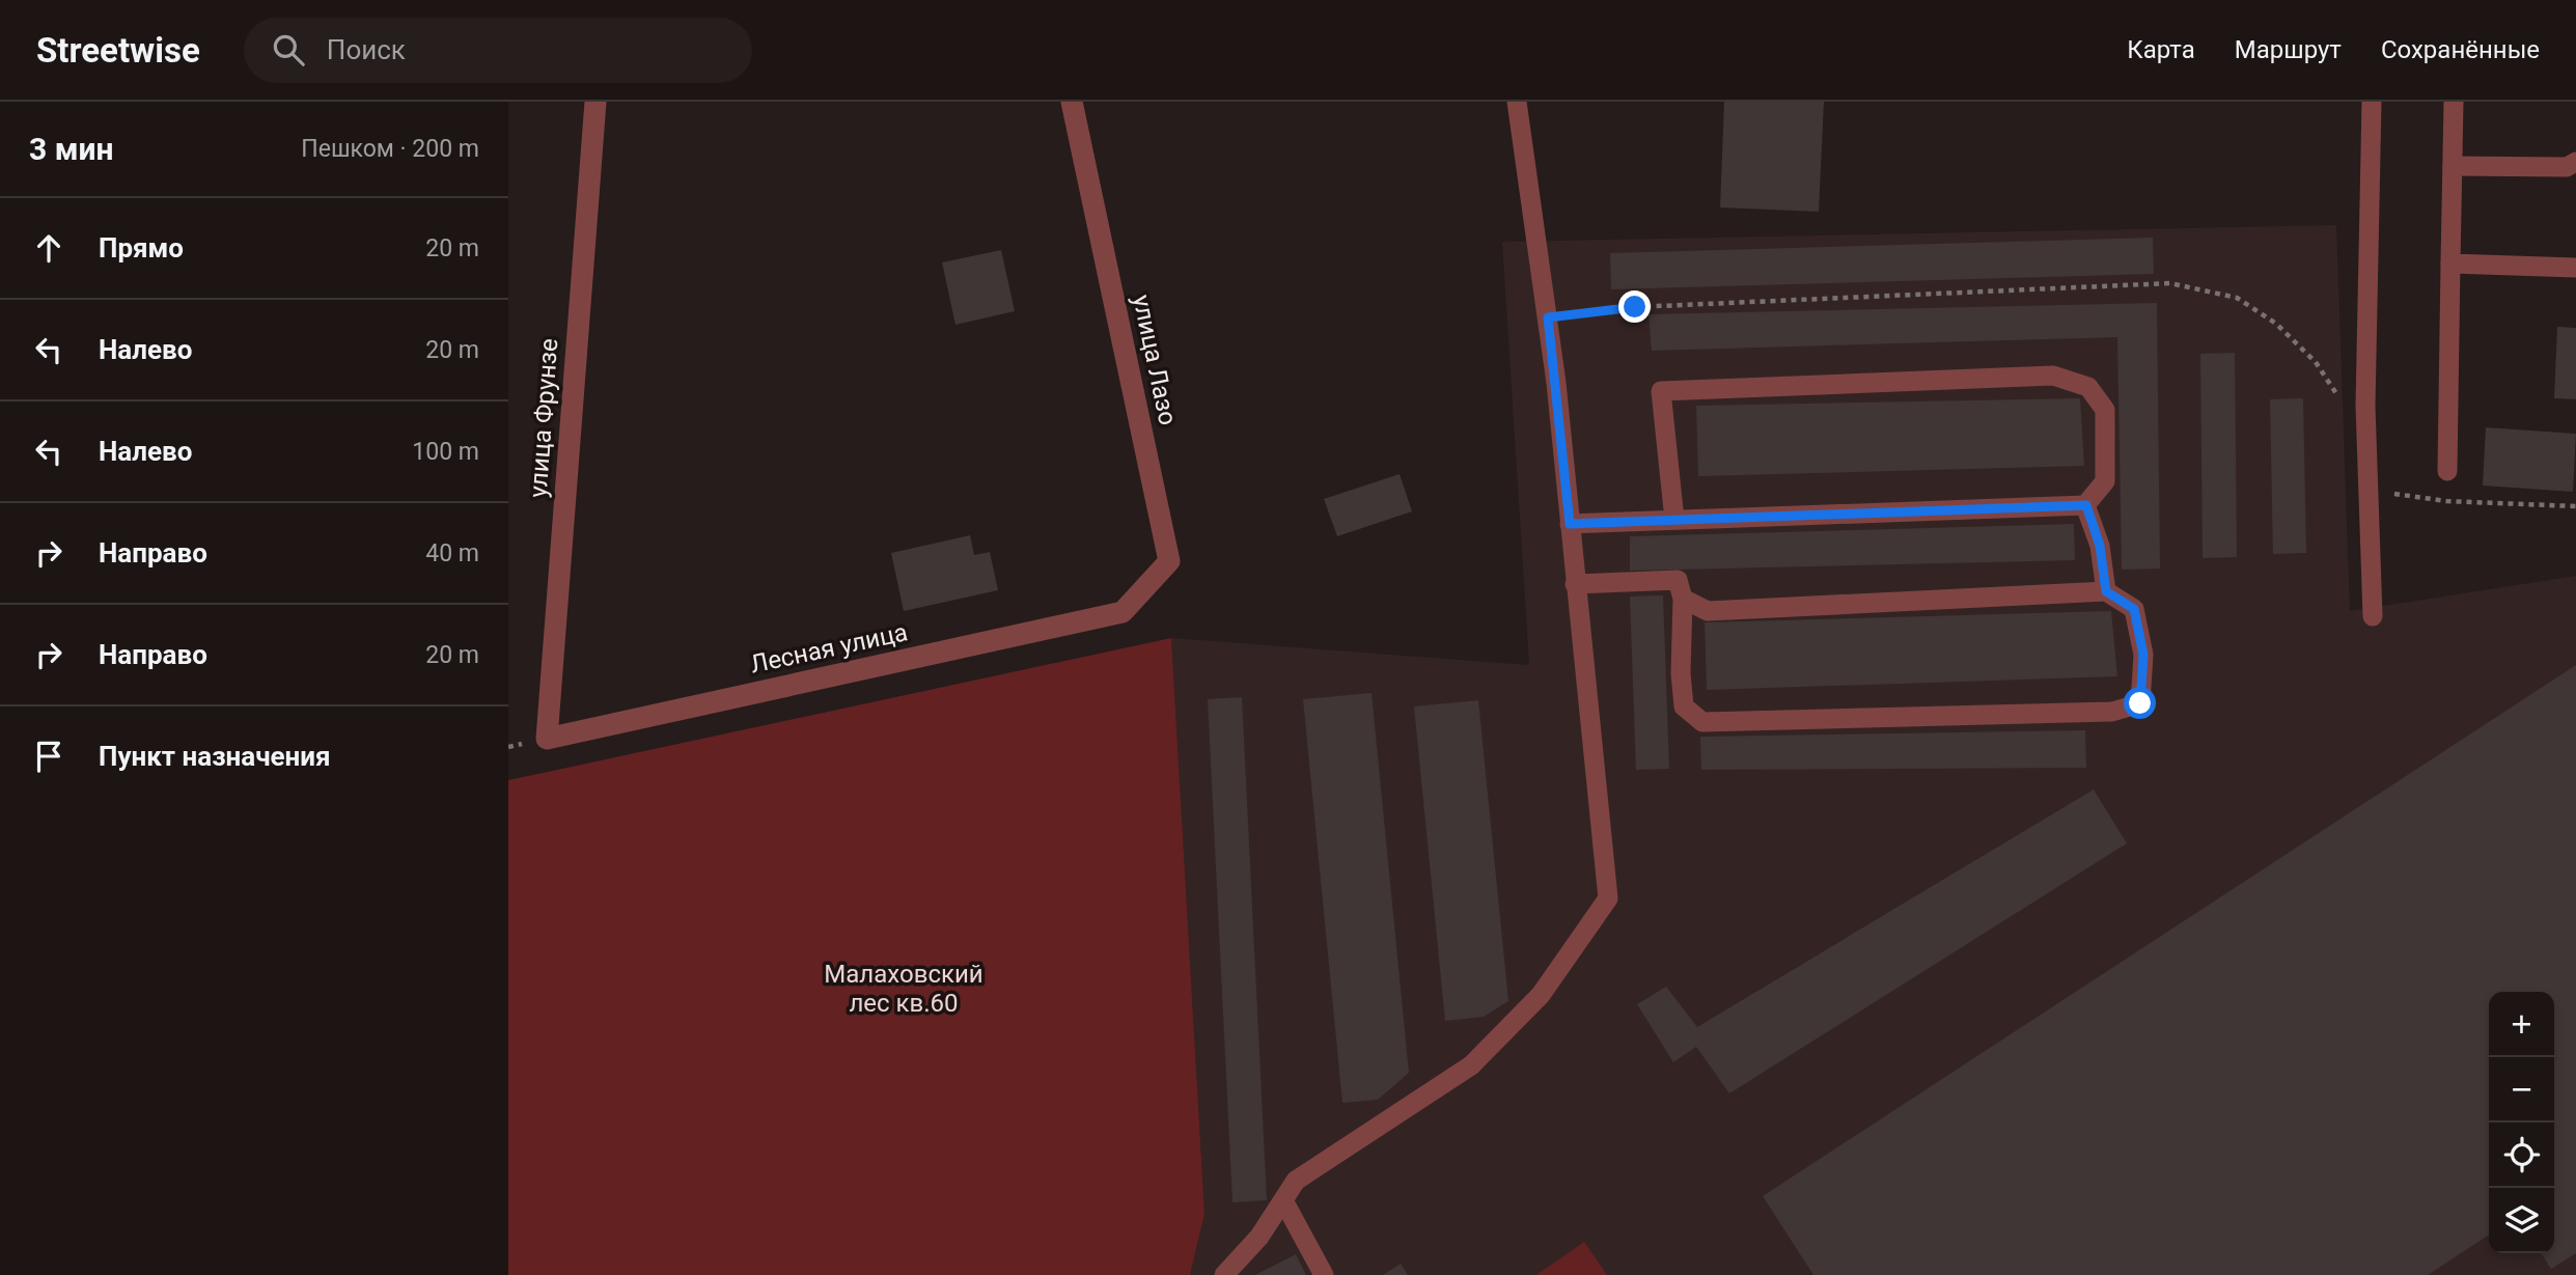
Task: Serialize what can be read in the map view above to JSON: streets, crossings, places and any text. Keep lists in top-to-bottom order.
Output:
{
  "streets": {
    "street": ["улица Лазо", "улица Фрунзе", "Лесная улица"]
  },
  "crossings": [
    ["улица Лазо", "Лесная улица"],
    ["улица Фрунзе", "Лесная улица"]
  ],
  "parks": ["Малаховский лес кв.60"],
  "page": {
    "header": "Streetwise",
    "search": "Поиск",
    "nav": ["Карта", "Маршрут", "Сохранённые"],
    "heading": ["3 мин", "Пешком · 200 m"],
    "list": [
      ["Прямо", "20 m"],
      ["Налево", "20 m"],
      ["Налево", "100 m"],
      ["Направо", "40 m"],
      ["Направо", "20 m"],
      "Пункт назначения"
    ],
    "map_buttons": ["+", "−"]
  }
}
